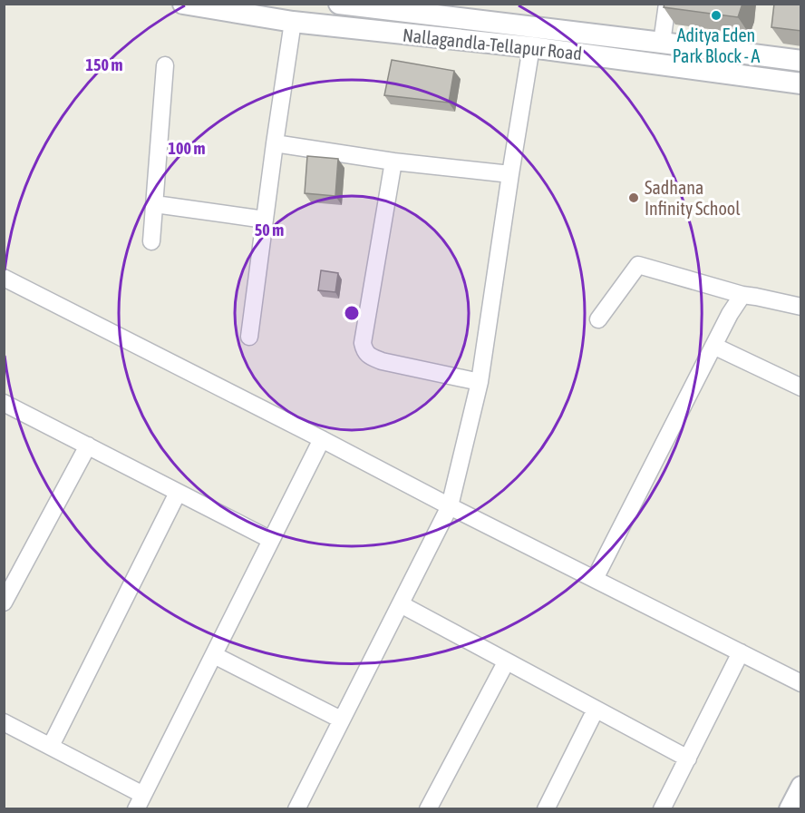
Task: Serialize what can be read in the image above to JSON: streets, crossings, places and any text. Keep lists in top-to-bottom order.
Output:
{
  "streets": {
    "street": ["Nallagandla-Tellapur Road"]
  },
  "places": ["Aditya Eden Park Block - A", "Sadhana Infinity School"],
  "rings": ["150 m", "100 m", "50 m"]
}
